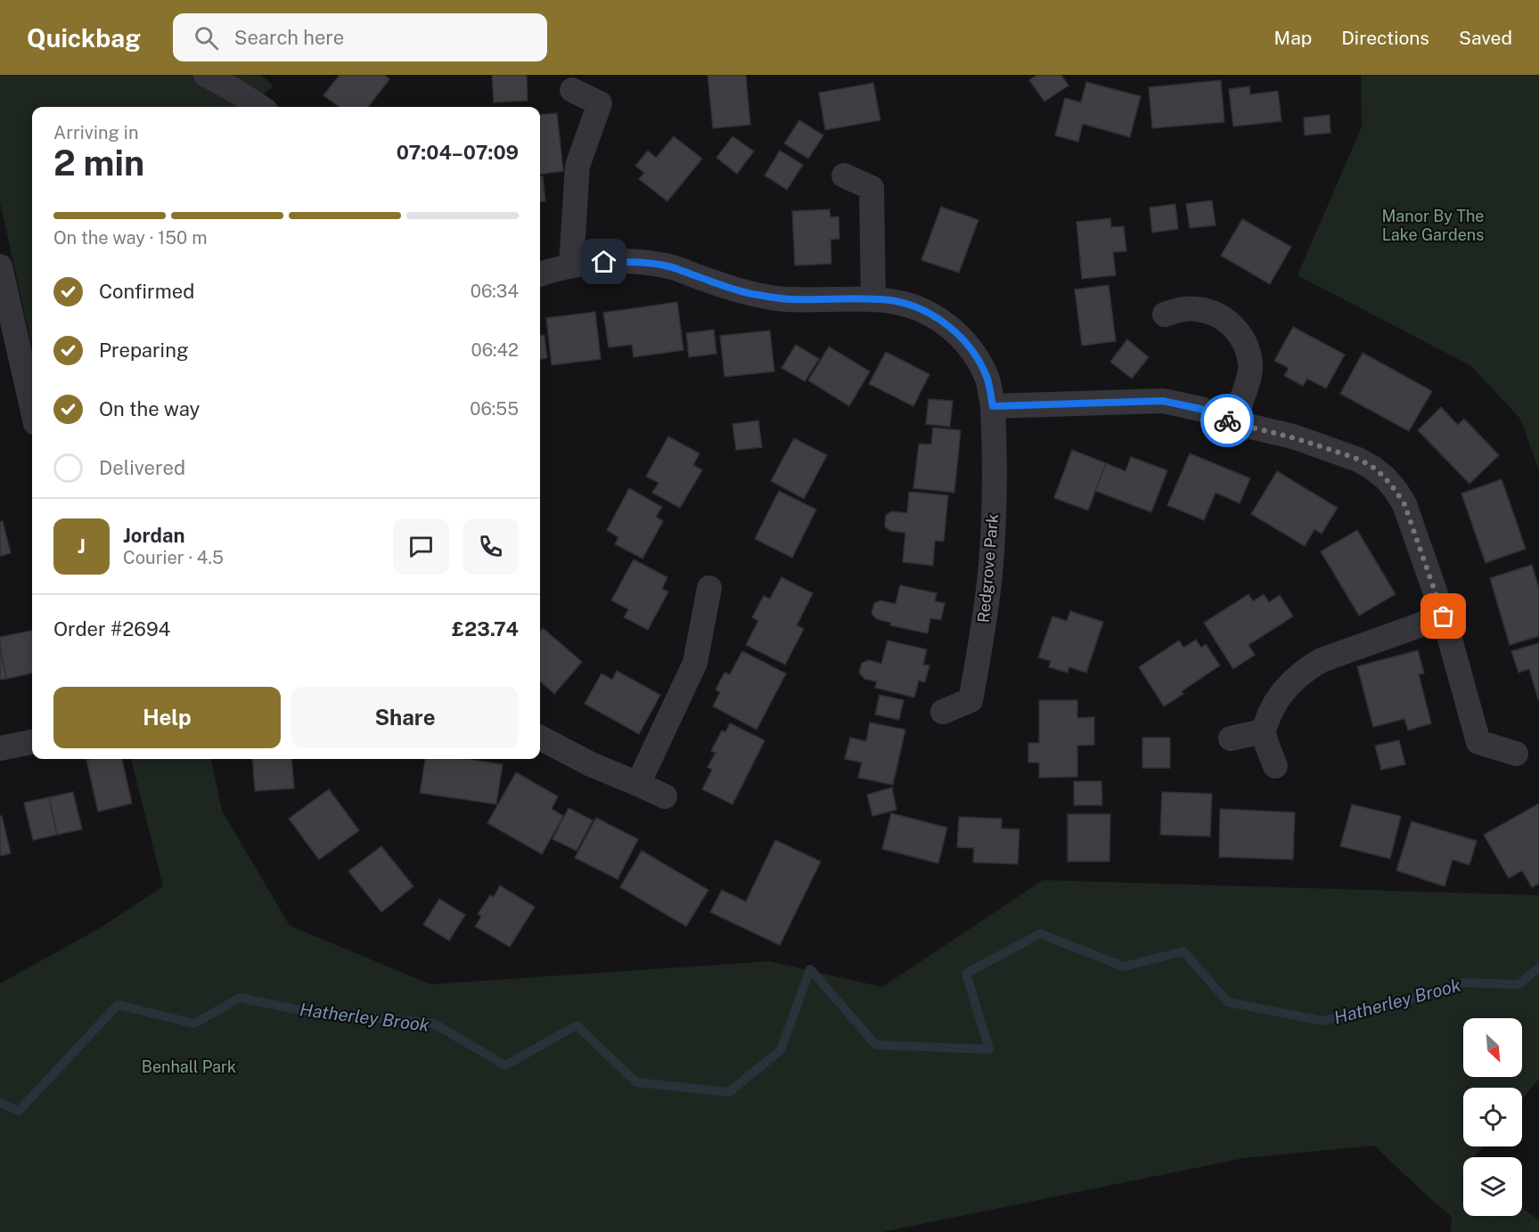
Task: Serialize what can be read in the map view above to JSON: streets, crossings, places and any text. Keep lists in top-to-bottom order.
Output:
{
  "streets": {
    "street": ["Redgrove Park"]
  },
  "water": ["Hatherley Brook"],
  "parks": ["Manor By The Lake Gardens", "Benhall Park"],
  "north": "bottom right",
  "page": {
    "header": "Quickbag",
    "search": "Search here",
    "nav": ["Map", "Directions", "Saved"],
    "heading": ["2 min", "Arriving in", "07:04–07:09"],
    "panel": [
      "Jordan",
      "Courier · 4.5",
      "Order #2694",
      "£23.74"
    ],
    "bar": "On the way · 150 m",
    "list": [
      ["Confirmed", "06:34"],
      ["Preparing", "06:42"],
      ["On the way", "06:55"],
      "Delivered"
    ],
    "round": "J",
    "buttons": ["Help", "Share"]
  }
}
